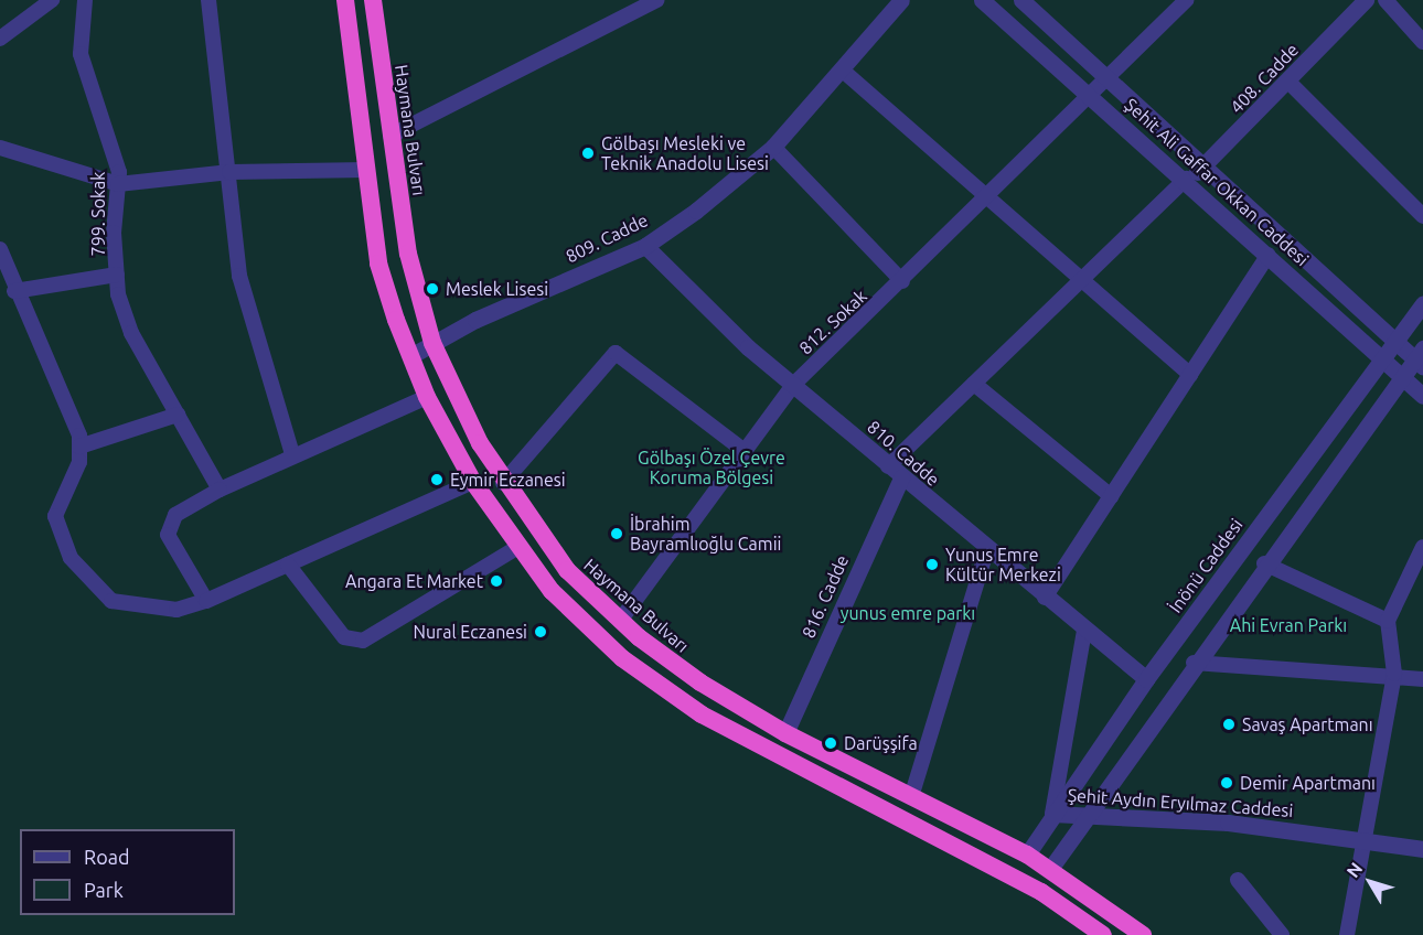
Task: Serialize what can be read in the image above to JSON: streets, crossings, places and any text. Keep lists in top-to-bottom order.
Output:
{
  "streets": {
    "highway": ["Haymana Bulvarı"],
    "street": [
      "408. Cadde",
      "Şehit Ali Gaffar Okkan Caddesi",
      "799. Sokak",
      "809. Cadde",
      "812. Sokak",
      "810. Cadde",
      "İnönü Caddesi",
      "816. Cadde",
      "Şehit Aydın Eryılmaz Caddesi"
    ]
  },
  "crossings": [
    ["408. Cadde", "Şehit Ali Gaffar Okkan Caddesi"],
    ["Haymana Bulvarı", "809. Cadde"],
    ["Haymana Bulvarı", "812. Sokak"],
    ["Haymana Bulvarı", "İnönü Caddesi"],
    ["Haymana Bulvarı", "816. Cadde"],
    ["Şehit Ali Gaffar Okkan Caddesi", "812. Sokak"],
    ["Şehit Ali Gaffar Okkan Caddesi", "İnönü Caddesi"],
    ["809. Cadde", "810. Cadde"],
    ["812. Sokak", "810. Cadde"],
    ["810. Cadde", "İnönü Caddesi"],
    ["810. Cadde", "816. Cadde"],
    ["İnönü Caddesi", "Şehit Aydın Eryılmaz Caddesi"]
  ],
  "parks": ["Gölbaşı Özel Çevre Koruma Bölgesi", "yunus emre parkı", "Ahi Evran Parkı"],
  "places": [
    "Gölbaşı Mesleki ve Teknik Anadolu Lisesi",
    "Meslek Lisesi",
    "Eymir Eczanesi",
    "İbrahim Bayramlıoğlu Camii",
    "Yunus Emre Kültür Merkezi",
    "Angara Et Market",
    "Nural Eczanesi",
    "Savaş Apartmanı",
    "Darüşşifa",
    "Demir Apartmanı"
  ],
  "legend": ["Road", "Park"],
  "north": "top left"
}
